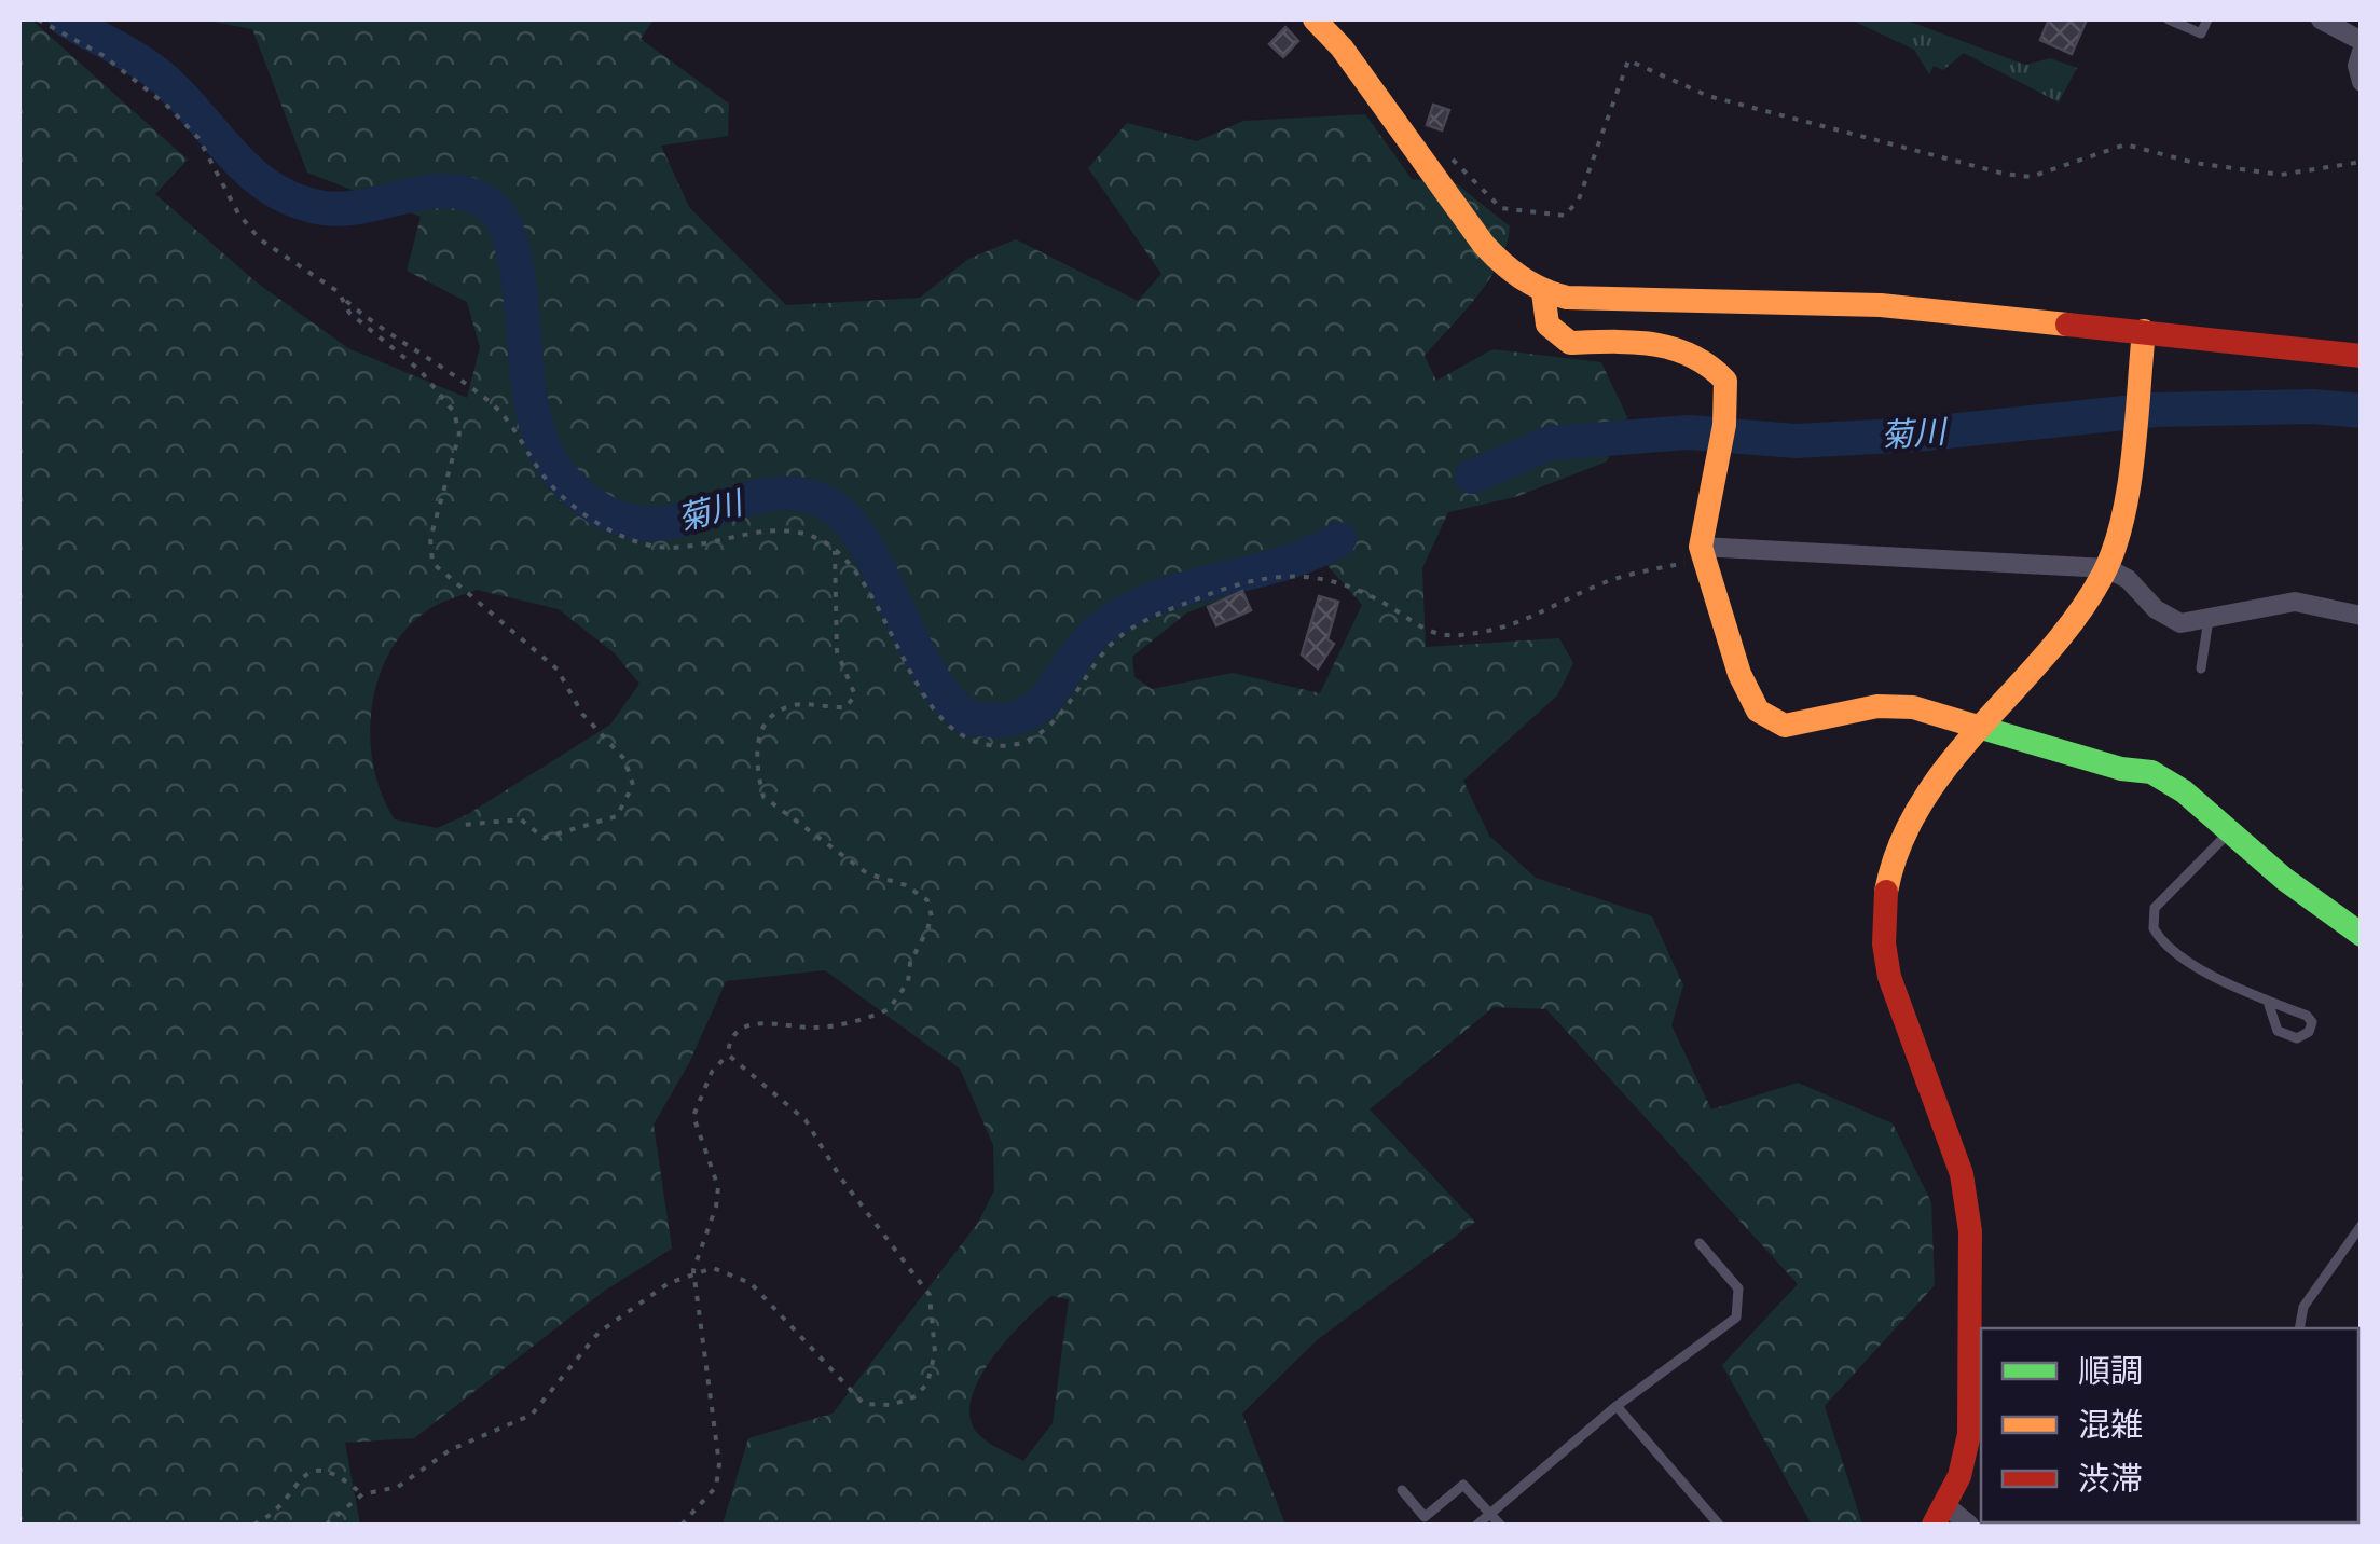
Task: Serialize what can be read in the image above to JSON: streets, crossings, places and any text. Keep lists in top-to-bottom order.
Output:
{
  "water": ["菊川"],
  "legend": ["順調", "混雑", "渋滞"]
}
